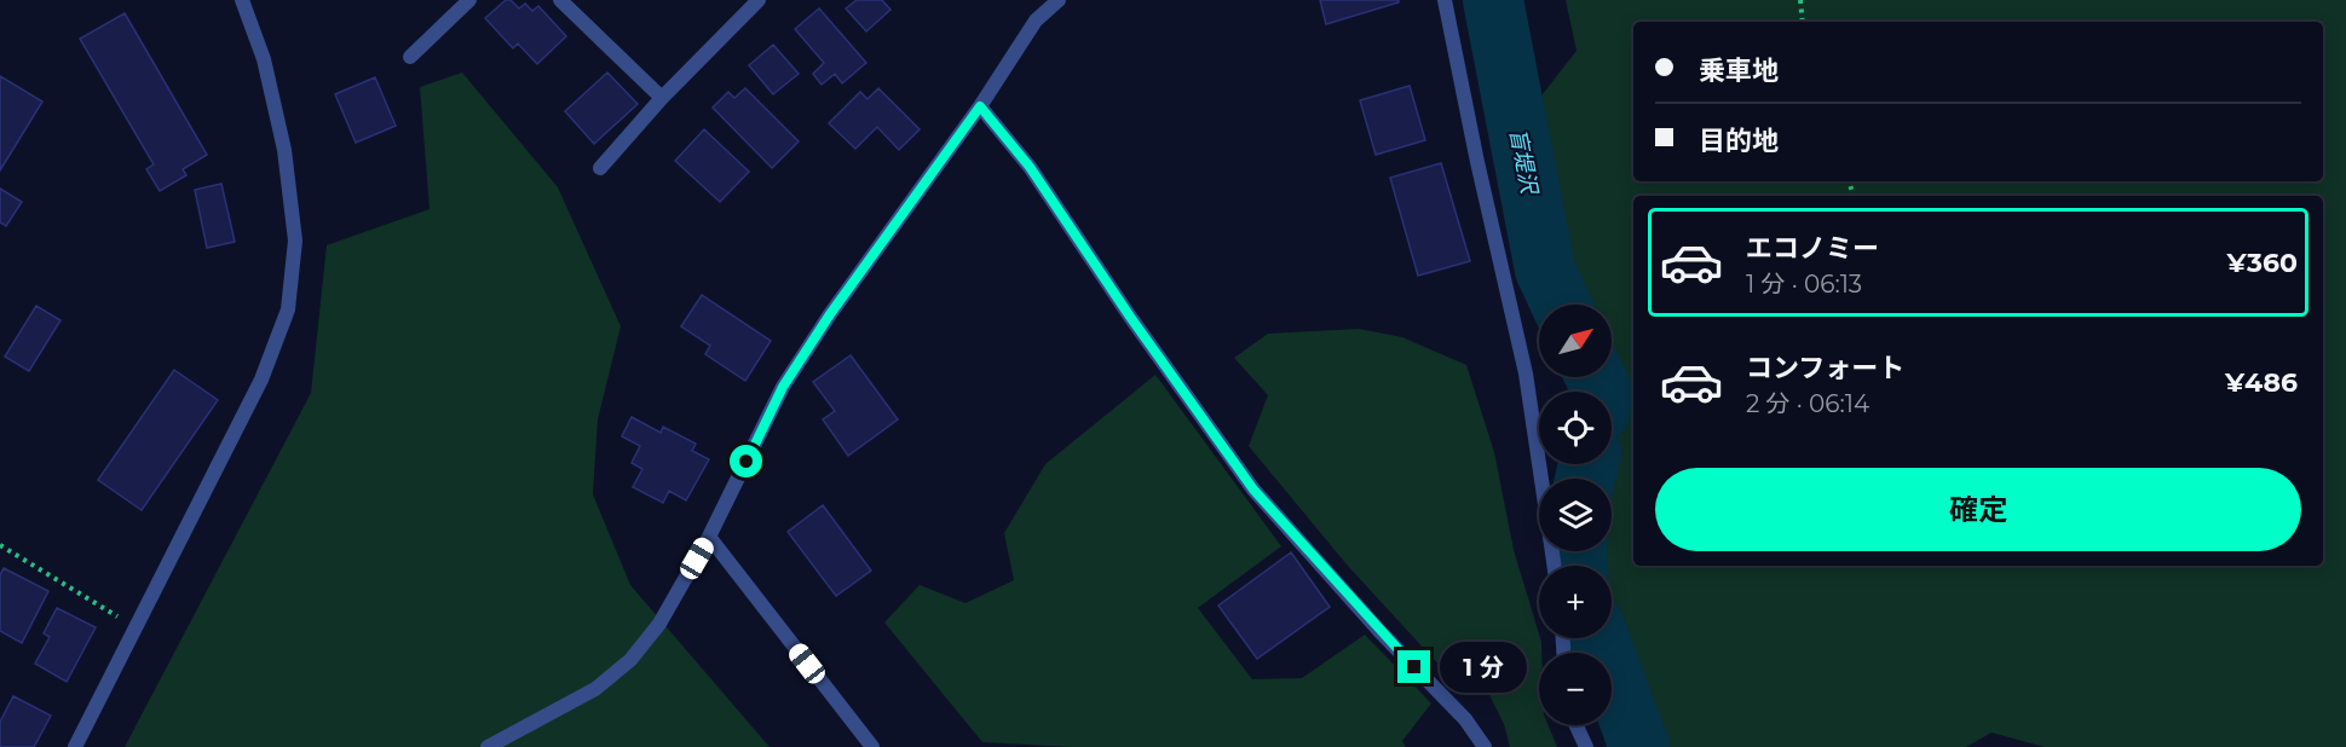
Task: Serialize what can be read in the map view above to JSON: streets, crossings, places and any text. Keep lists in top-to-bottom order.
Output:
{
  "water": ["盲堤沢"],
  "north": "top right",
  "page": {
    "banner": ["乗車地", "目的地"],
    "list": [
      {
        "name": "エコノミー",
        "note": "1 分 · 06:13",
        "value": "¥360"
      },
      {
        "name": "コンフォート",
        "note": "2 分 · 06:14",
        "value": "¥486"
      }
    ],
    "map_buttons": ["+", "−"],
    "buttons": "確定",
    "bubble": "1 分"
  }
}
